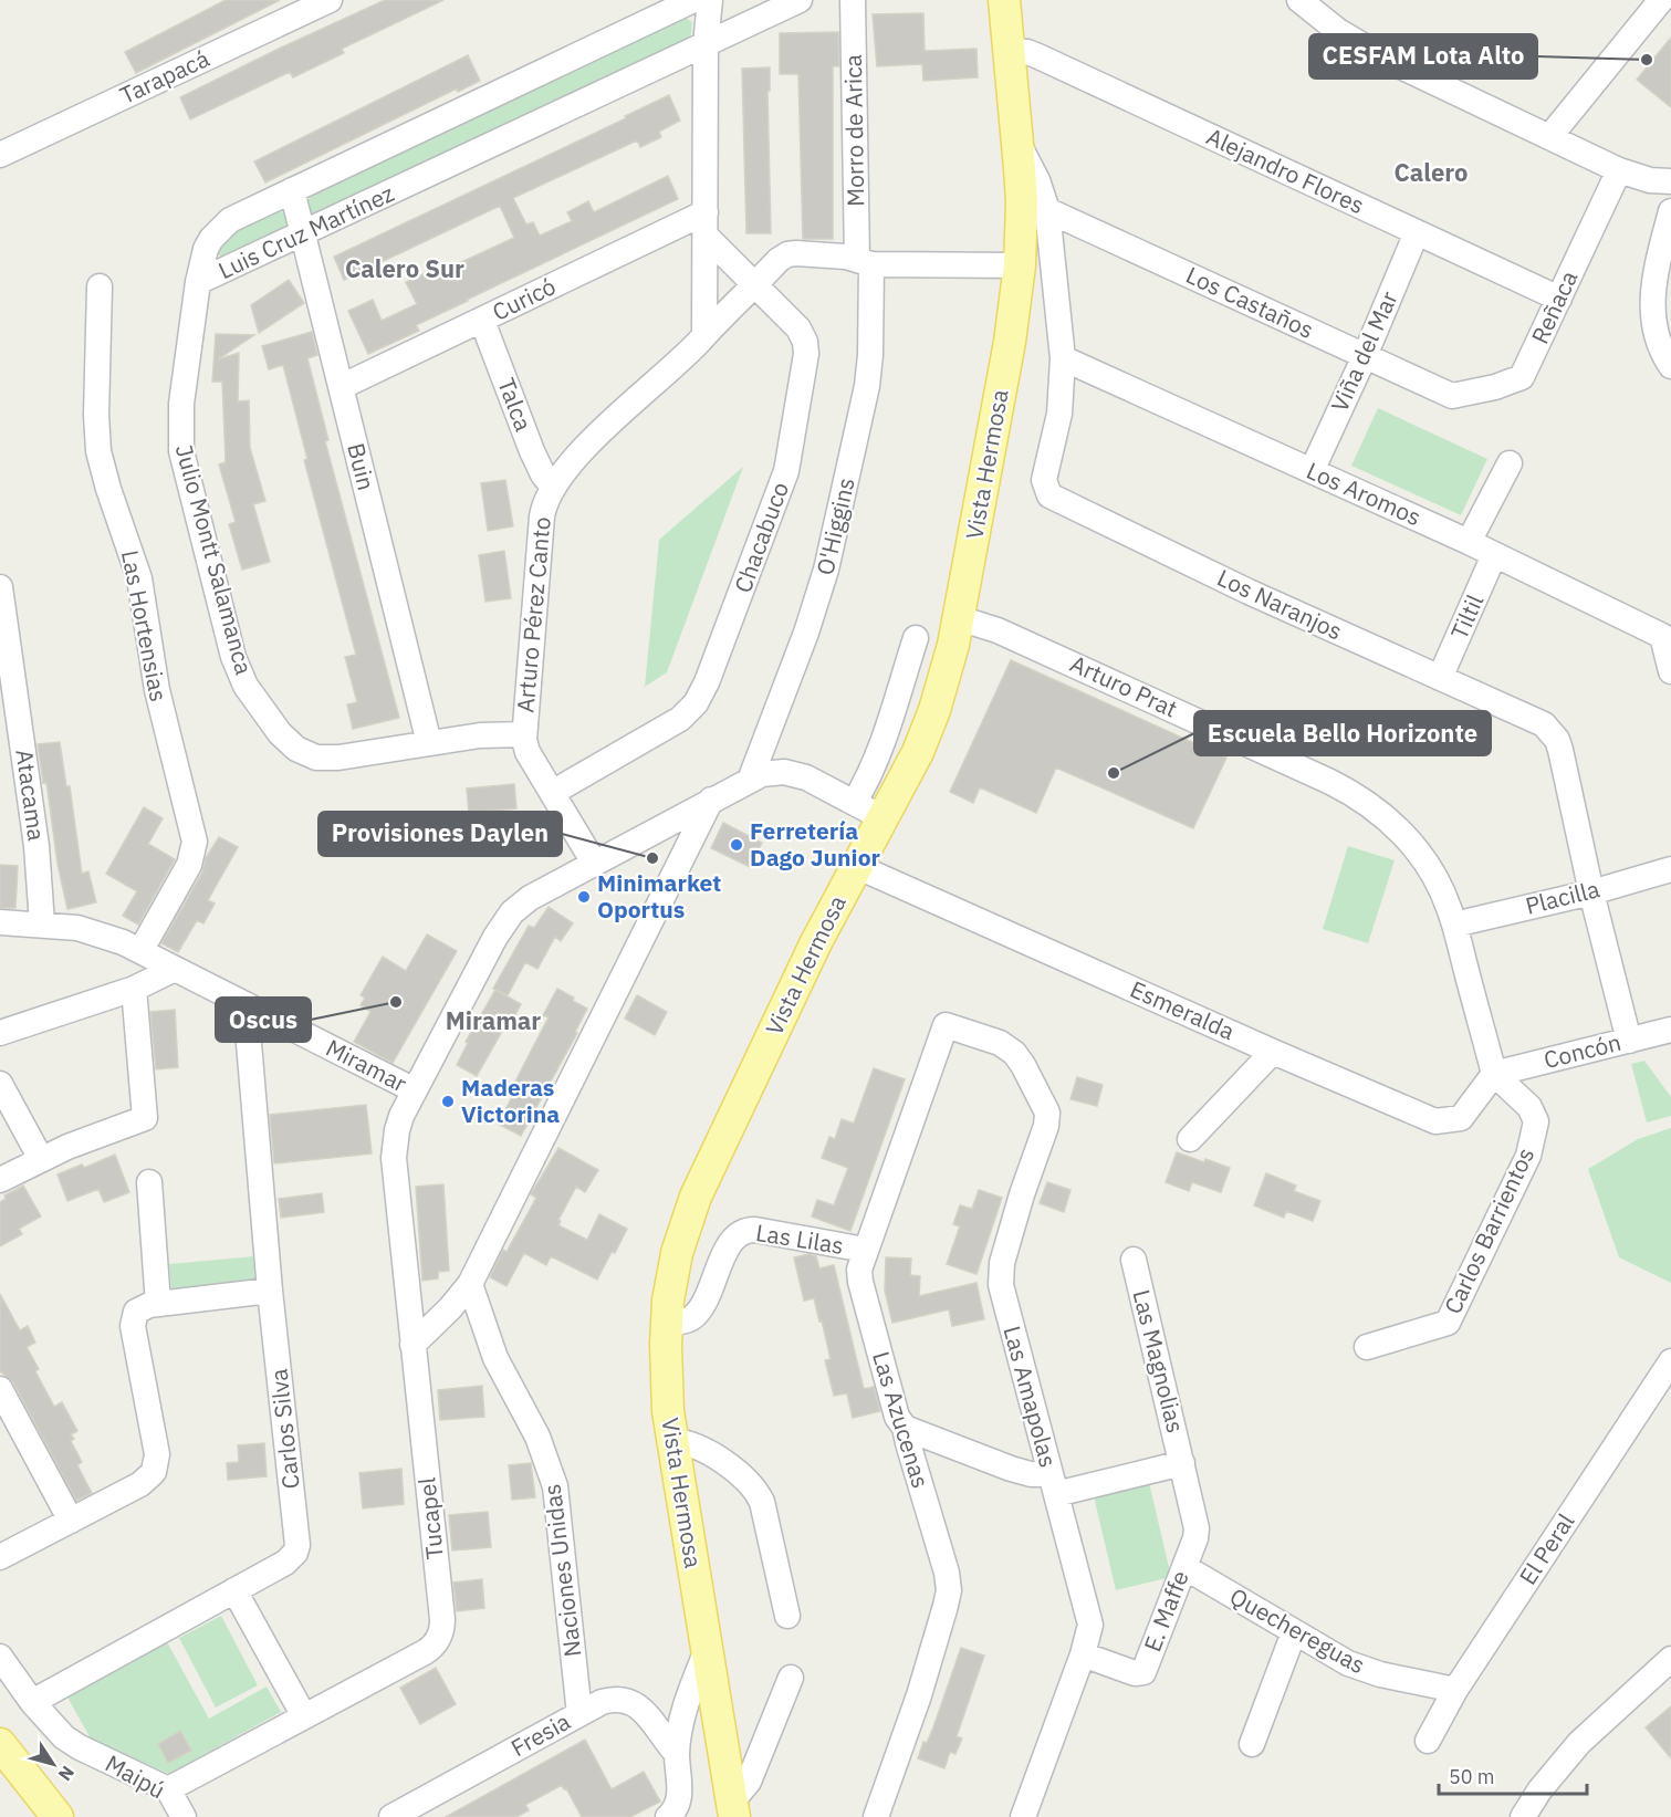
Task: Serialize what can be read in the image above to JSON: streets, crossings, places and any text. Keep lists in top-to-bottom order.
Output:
{
  "streets": {
    "main road": ["Vista Hermosa"],
    "street": [
      "Tarapacá",
      "Morro de Arica",
      "Alejandro Flores",
      "Luis Cruz Martínez",
      "Curicó",
      "Los Castaños",
      "Reñaca",
      "Viña del Mar",
      "Talca",
      "Buin",
      "Los Aromos",
      "O'Higgins",
      "Chacabuco",
      "Julio Montt Salamanca",
      "Los Naranjos",
      "Arturo Pérez Canto",
      "Tiltil",
      "Las Hortensias",
      "Arturo Prat",
      "Atacama",
      "Placilla",
      "Esmeralda",
      "Concón",
      "Miramar",
      "Carlos Barrientos",
      "Las Lilas",
      "Las Magnolias",
      "Las Amapolas",
      "Las Azucenas",
      "Carlos Silva",
      "Tucapel",
      "El Peral",
      "Naciones Unidas",
      "E. Maffe",
      "Quechereguas",
      "Fresia",
      "Maipú"
    ]
  },
  "crossings": [
    ["Morro de Arica", "O'Higgins"],
    ["Morro de Arica", "Arturo Pérez Canto"],
    ["Alejandro Flores", "Reñaca"],
    ["Alejandro Flores", "Viña del Mar"],
    ["Alejandro Flores", "Vista Hermosa"],
    ["Luis Cruz Martínez", "Buin"],
    ["Luis Cruz Martínez", "Julio Montt Salamanca"],
    ["Curicó", "Talca"],
    ["Curicó", "Buin"],
    ["Curicó", "Chacabuco"],
    ["Los Castaños", "Reñaca"],
    ["Los Castaños", "Viña del Mar"],
    ["Los Castaños", "Los Naranjos"],
    ["Viña del Mar", "Los Aromos"],
    ["Talca", "Arturo Pérez Canto"],
    ["Vista Hermosa", "Los Naranjos"],
    ["Vista Hermosa", "Arturo Pérez Canto"],
    ["Vista Hermosa", "Arturo Prat"],
    ["Vista Hermosa", "Esmeralda"],
    ["Vista Hermosa", "Miramar"],
    ["Vista Hermosa", "Las Lilas"],
    ["Buin", "Julio Montt Salamanca"],
    ["Los Aromos", "Los Naranjos"],
    ["Los Aromos", "Tiltil"],
    ["O'Higgins", "Arturo Pérez Canto"],
    ["O'Higgins", "Miramar"],
    ["Chacabuco", "Arturo Pérez Canto"],
    ["Julio Montt Salamanca", "Arturo Pérez Canto"],
    ["Los Naranjos", "Tiltil"],
    ["Los Naranjos", "Placilla"],
    ["Los Naranjos", "Concón"],
    ["Arturo Pérez Canto", "Miramar"],
    ["Las Hortensias", "Miramar"],
    ["Arturo Prat", "Placilla"],
    ["Arturo Prat", "Esmeralda"],
    ["Arturo Prat", "Concón"],
    ["Arturo Prat", "Carlos Barrientos"],
    ["Atacama", "Miramar"],
    ["Esmeralda", "Concón"],
    ["Esmeralda", "Carlos Barrientos"],
    ["Concón", "Carlos Barrientos"],
    ["Miramar", "Carlos Silva"],
    ["Miramar", "Tucapel"],
    ["Las Lilas", "Las Azucenas"],
    ["Las Magnolias", "Las Amapolas"],
    ["Las Magnolias", "Las Azucenas"],
    ["Las Magnolias", "E. Maffe"],
    ["Las Amapolas", "Las Azucenas"],
    ["Las Amapolas", "E. Maffe"],
    ["Carlos Silva", "Maipú"],
    ["Tucapel", "Maipú"],
    ["El Peral", "Quechereguas"],
    ["Naciones Unidas", "Fresia"],
    ["E. Maffe", "Quechereguas"]
  ],
  "districts": ["Calero", "Calero Sur", "Miramar"],
  "places": [
    "CESFAM Lota Alto",
    "Escuela Bello Horizonte",
    "Ferretería Dago Junior",
    "Provisiones Daylen",
    "Minimarket Oportus",
    "Oscus",
    "Maderas Victorina"
  ],
  "scale_bar": "50 m",
  "north": "bottom right"
}
